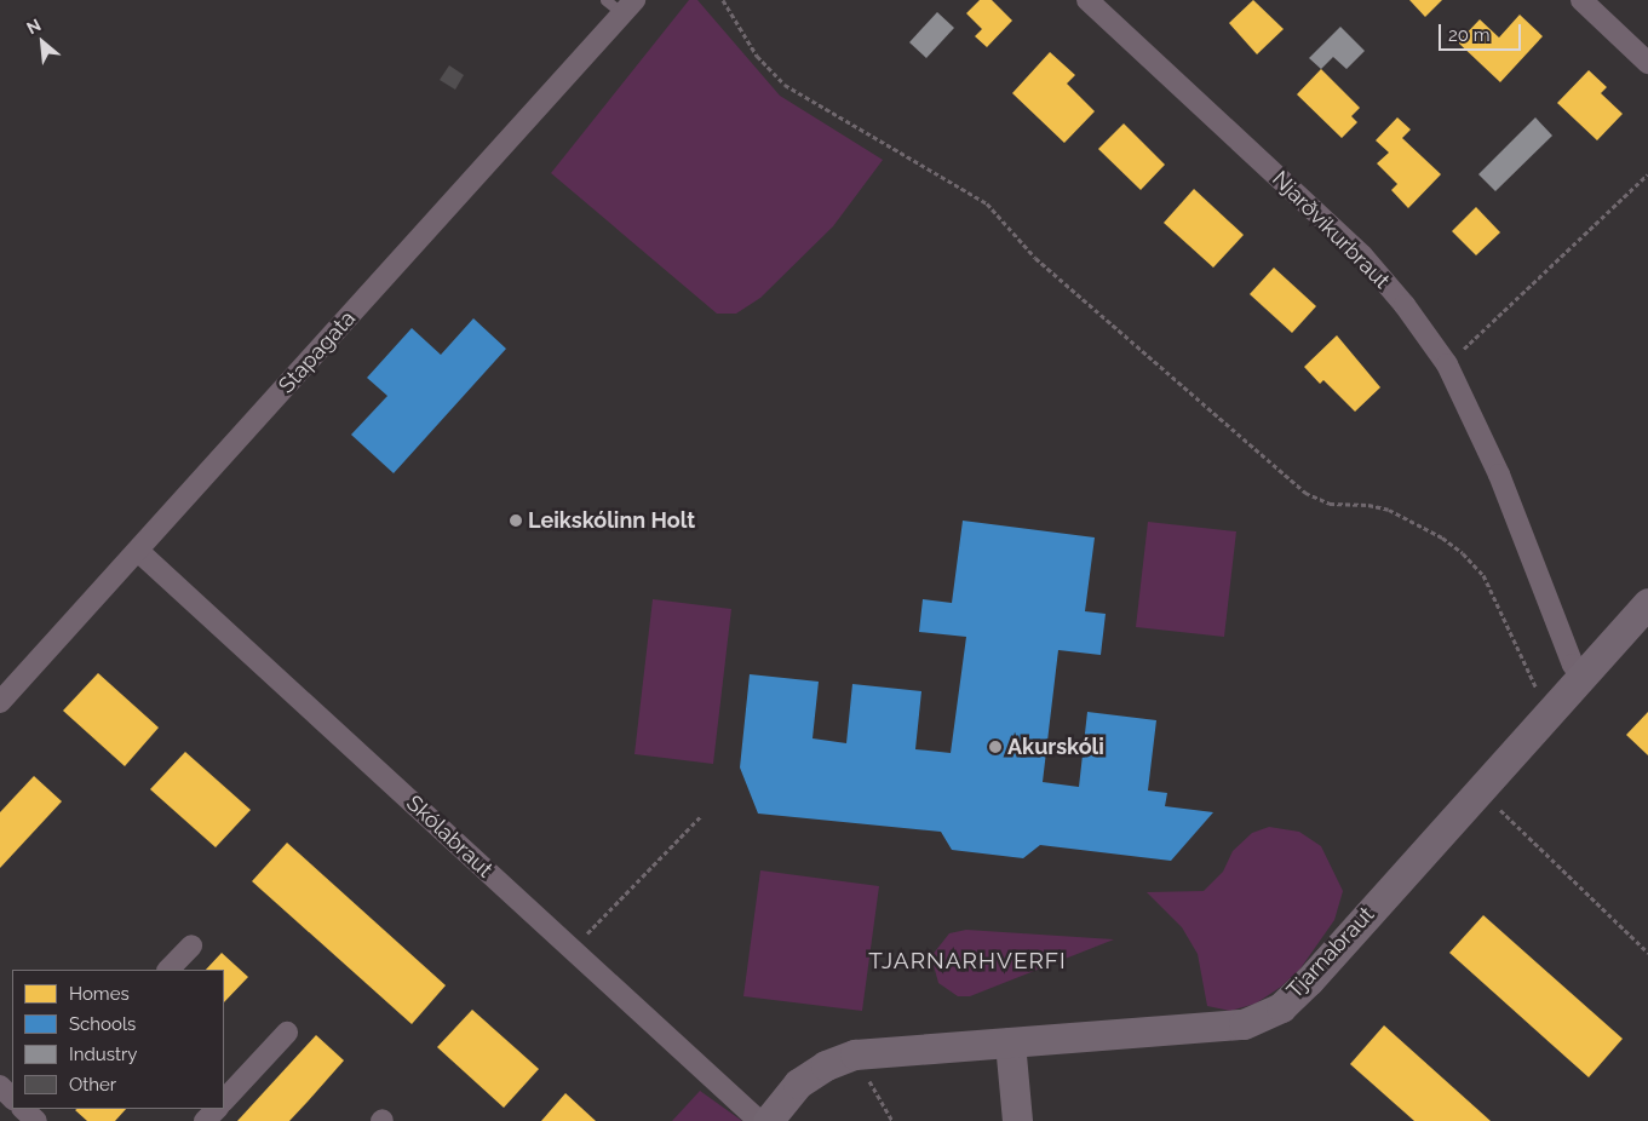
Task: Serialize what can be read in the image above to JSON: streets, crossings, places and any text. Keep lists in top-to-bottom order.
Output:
{
  "streets": {
    "street": [
      "Njarðvíkurbraut",
      "Stapagata",
      "Skólabraut",
      "Tjarnabraut"
    ]
  },
  "crossings": [
    ["Njarðvíkurbraut", "Tjarnabraut"],
    ["Stapagata", "Skólabraut"]
  ],
  "districts": ["TJARNARHVERFI"],
  "places": ["Leikskólinn Holt", "Akurskóli"],
  "legend": [
    "Homes",
    "Schools",
    "Industry",
    "Other"
  ],
  "scale_bar": "20 m",
  "north": "top left"
}
